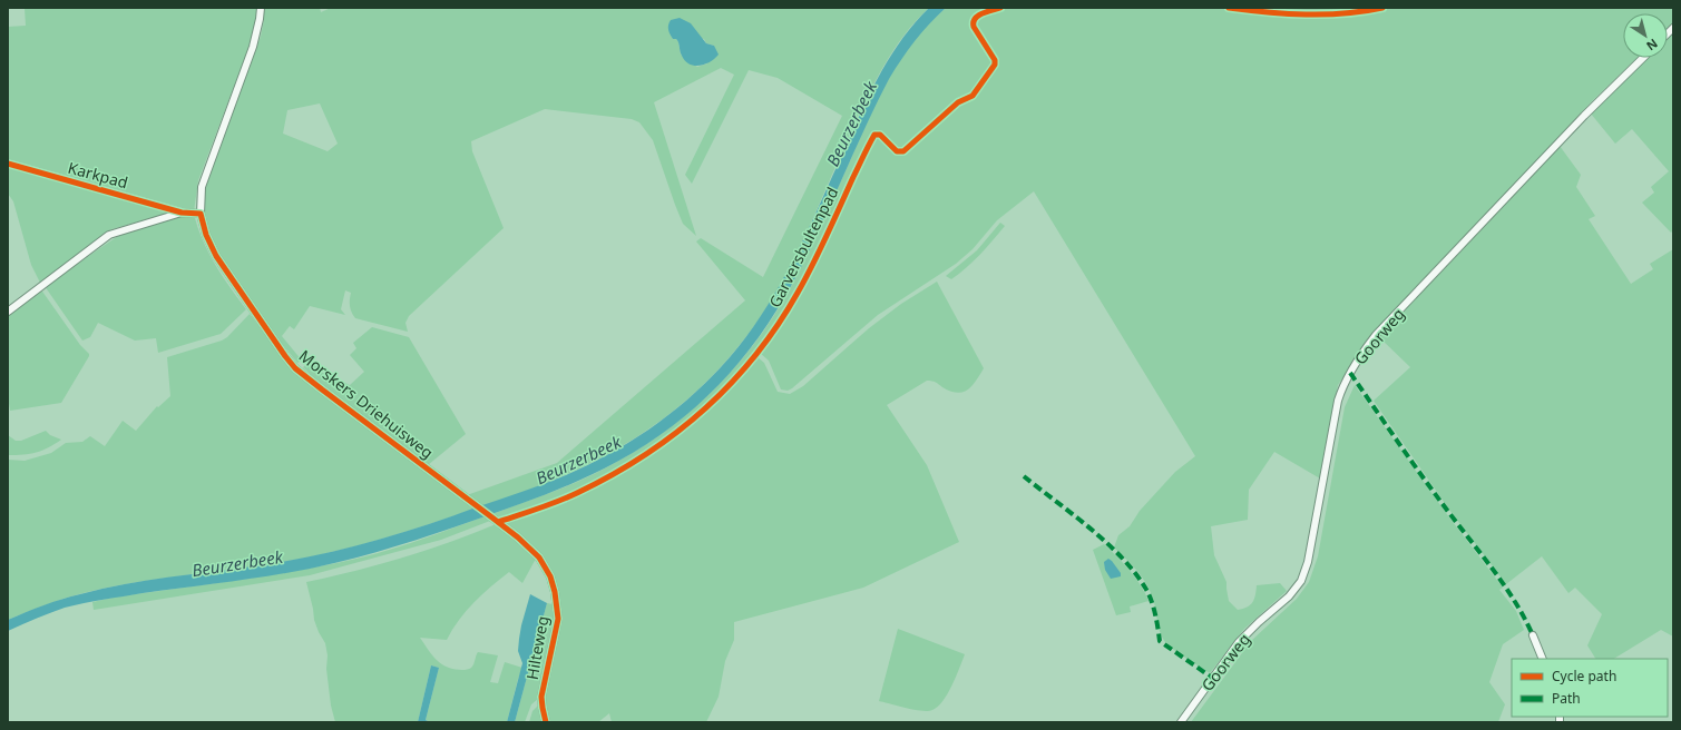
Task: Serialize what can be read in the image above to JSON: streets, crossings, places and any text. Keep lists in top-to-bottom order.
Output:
{
  "streets": {
    "street": ["Goorweg", "Morskers Driehuisweg", "Hilteweg"],
    "cycle path": ["Karkpad", "Garversbultenpad"]
  },
  "crossings": [
    ["Morskers Driehuisweg", "Hilteweg"]
  ],
  "water": ["Beurzerbeek"],
  "legend": ["Cycle path", "Path"],
  "north": "bottom right"
}
